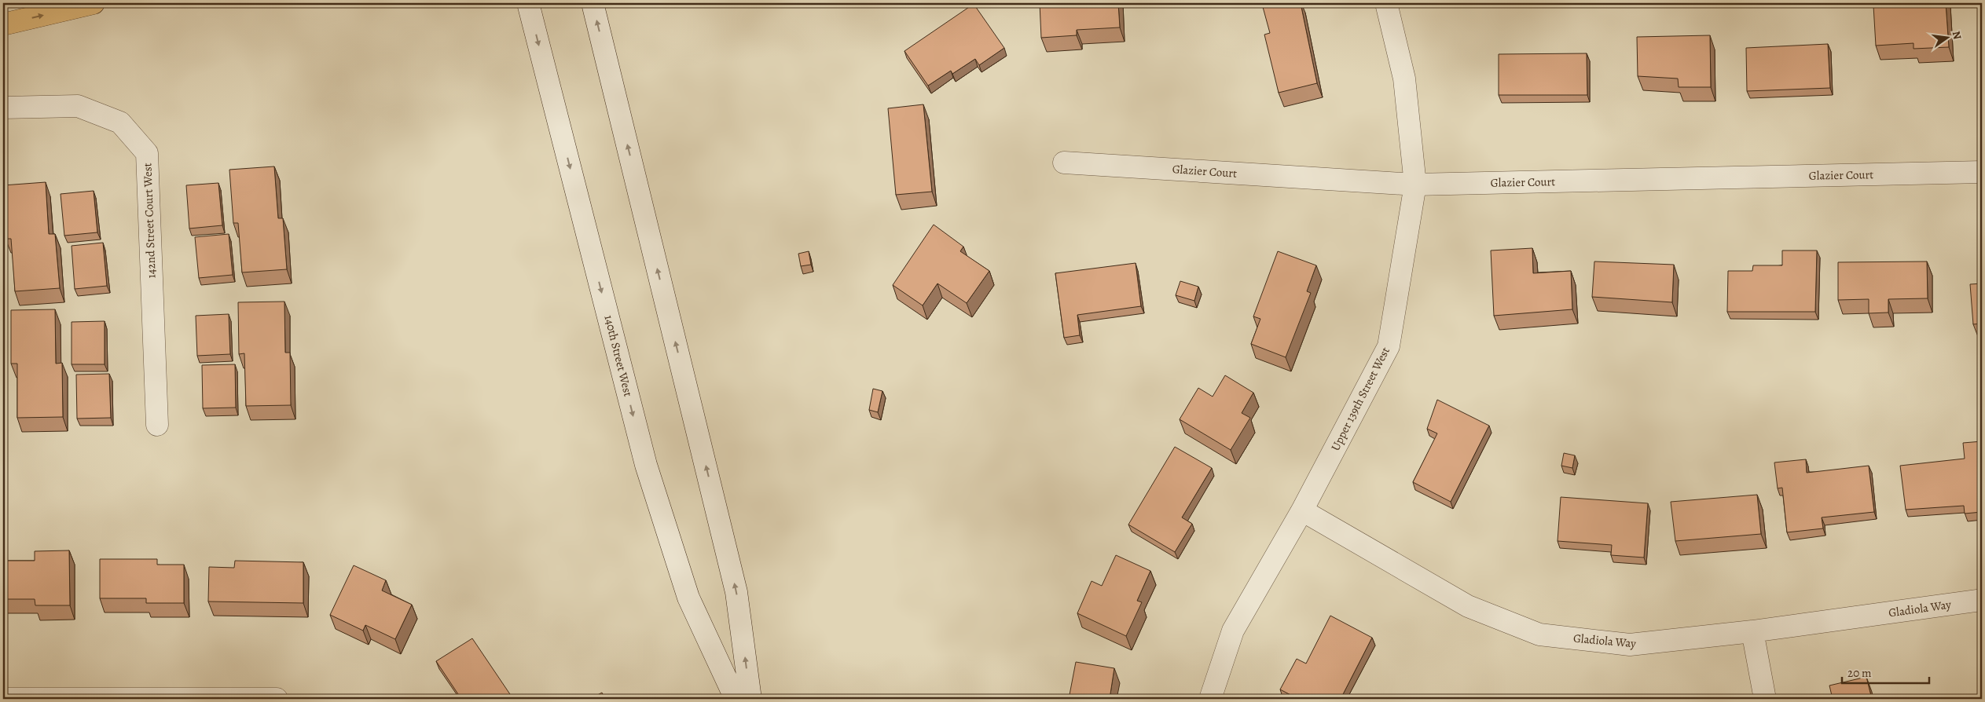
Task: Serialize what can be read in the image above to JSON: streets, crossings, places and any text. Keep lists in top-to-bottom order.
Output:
{
  "streets": {
    "street": [
      "Glazier Court",
      "142nd Street Court West",
      "140th Street West",
      "Upper 139th Street West",
      "Gladiola Way"
    ]
  },
  "crossings": [
    ["Glazier Court", "Upper 139th Street West"],
    ["Upper 139th Street West", "Gladiola Way"]
  ],
  "scale_bar": "20 m",
  "north": "right"
}
